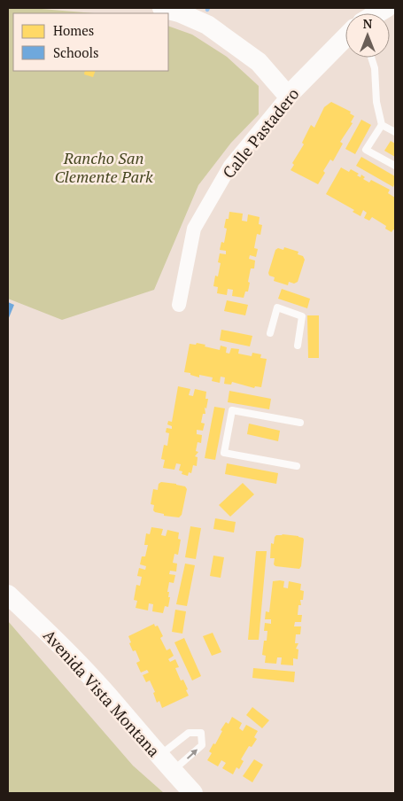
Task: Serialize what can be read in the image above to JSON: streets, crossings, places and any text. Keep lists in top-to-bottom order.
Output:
{
  "streets": {
    "street": ["Calle Pastadero", "Avenida Vista Montana"]
  },
  "parks": ["Rancho San Clemente Park"],
  "legend": ["Homes", "Schools"],
  "north": "top"
}
